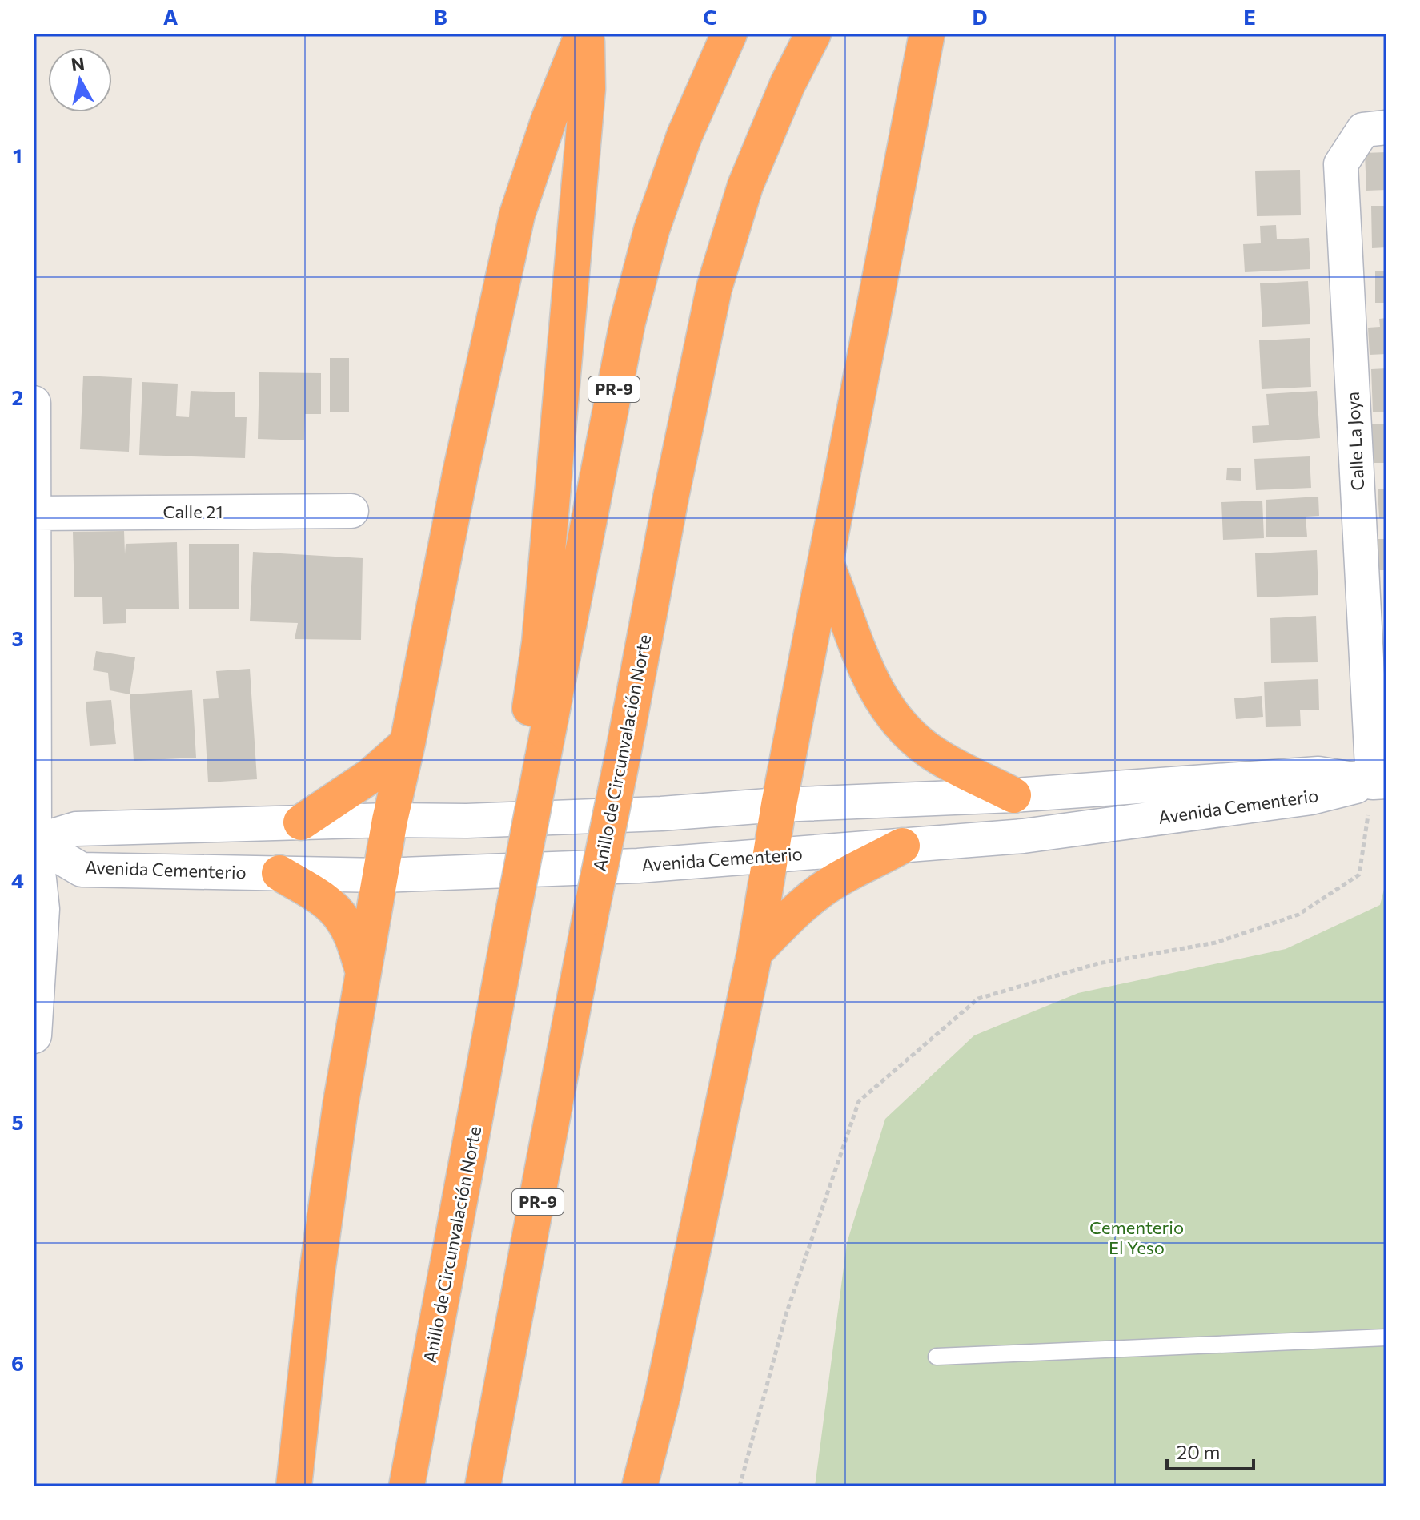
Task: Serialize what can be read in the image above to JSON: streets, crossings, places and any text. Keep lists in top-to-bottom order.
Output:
{
  "streets": {
    "highway": ["PR-9", "Anillo de Circunvalación Norte"],
    "street": ["Calle La Joya", "Calle 21", "Avenida Cementerio"]
  },
  "crossings": [
    ["Calle La Joya", "Avenida Cementerio"]
  ],
  "parks": ["Cementerio El Yeso"],
  "scale_bar": "20 m",
  "north": "top",
  "grid": {
    "columns": [
      "A",
      "B",
      "C",
      "D",
      "E"
    ],
    "rows": [
      "1",
      "2",
      "3",
      "4",
      "5",
      "6"
    ]
  }
}
